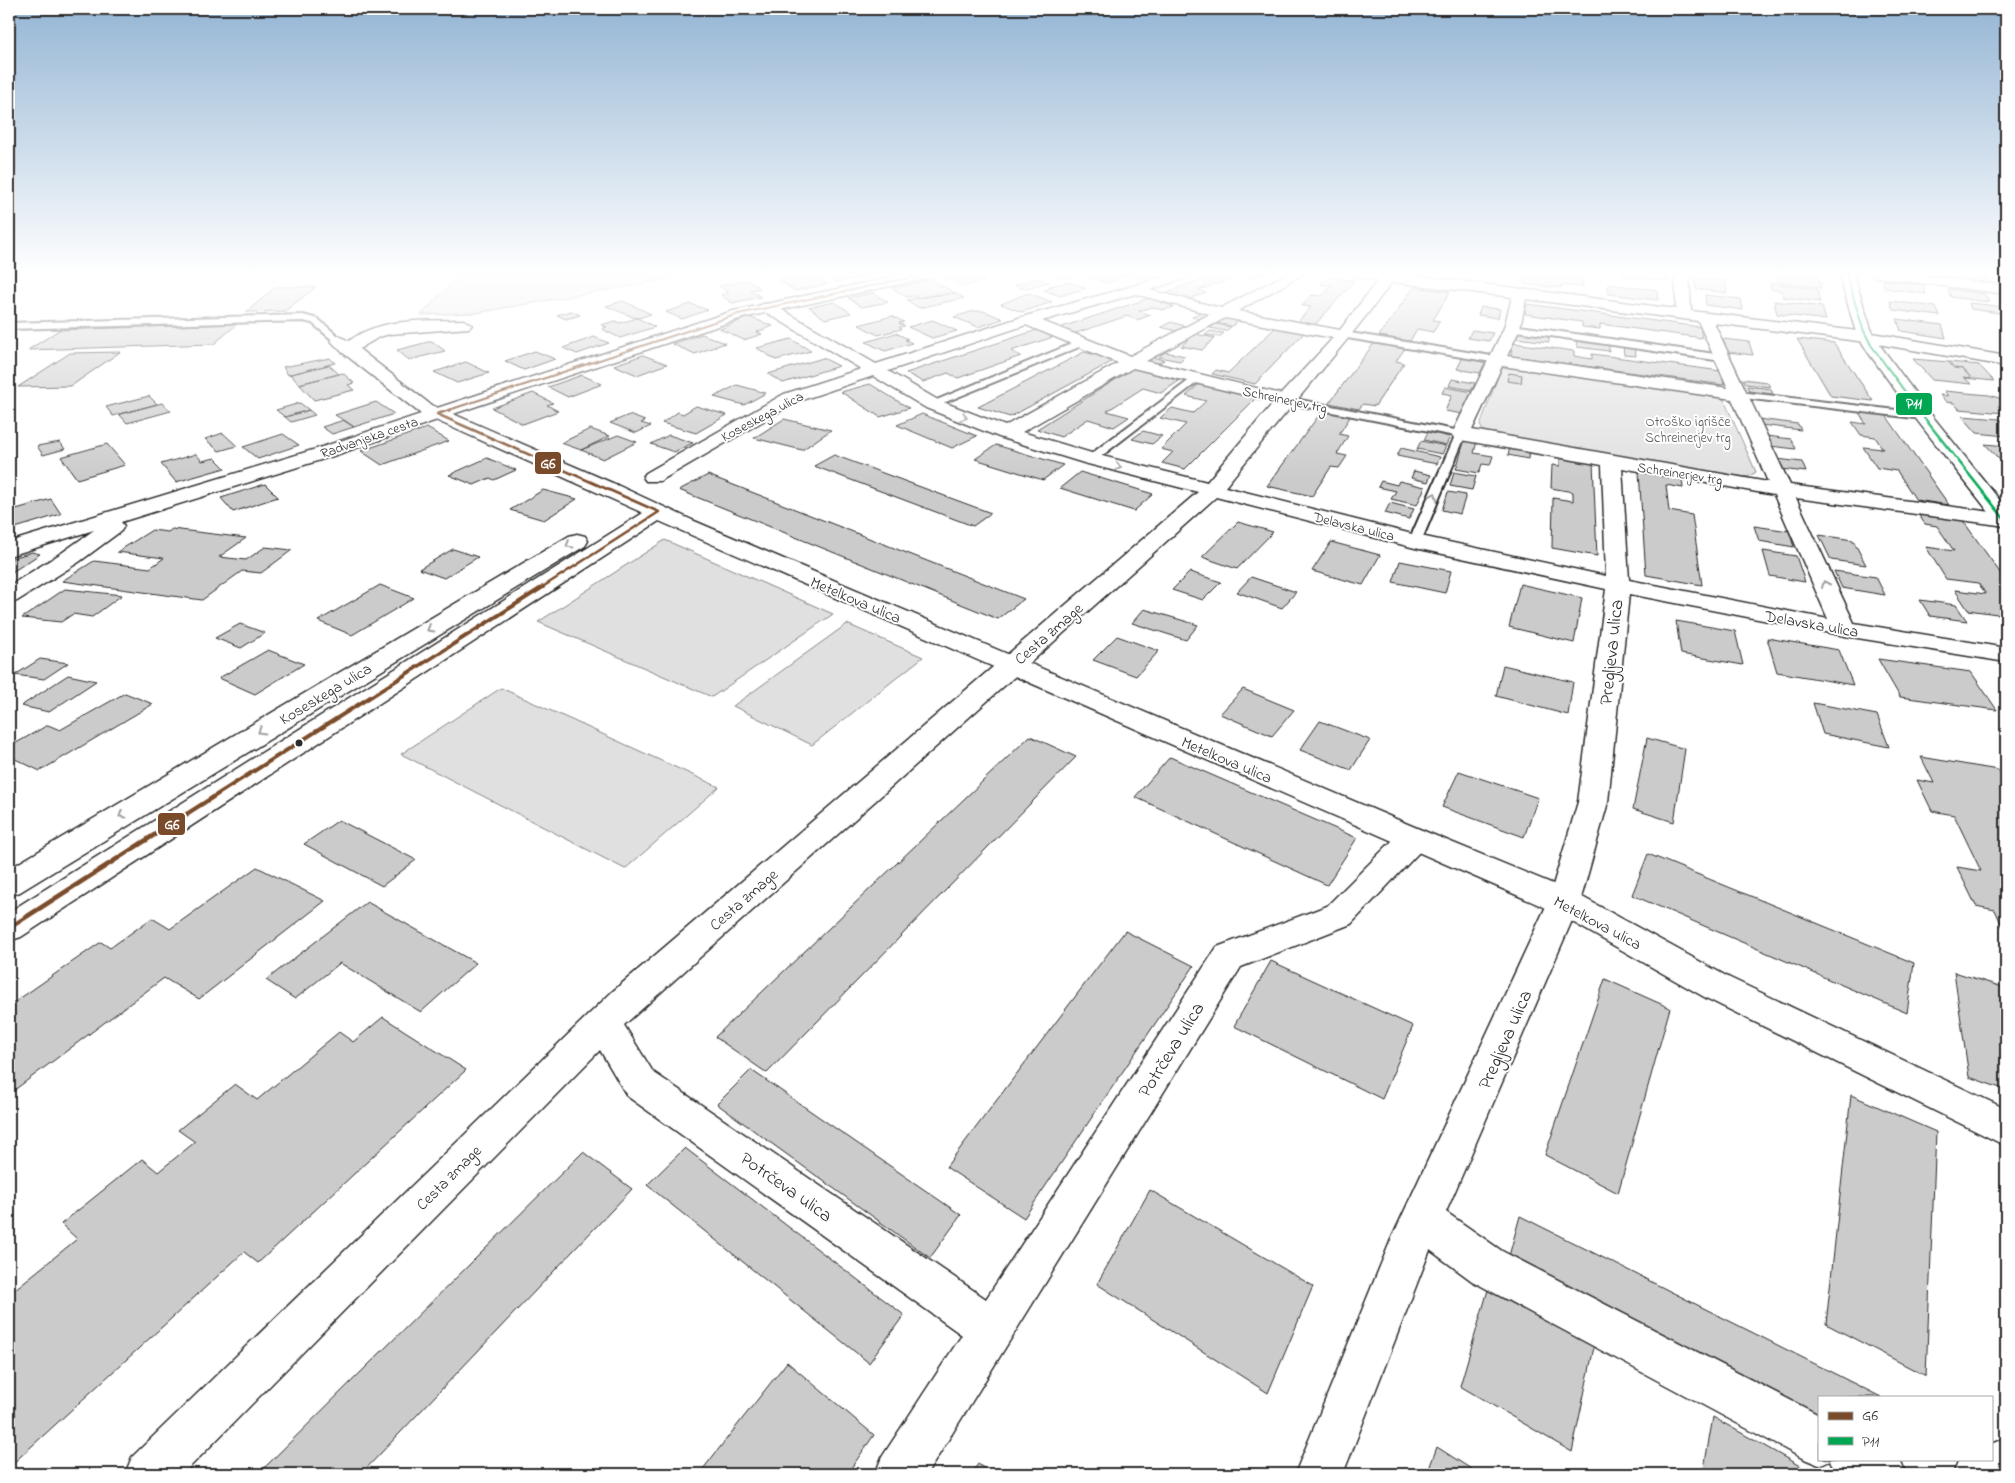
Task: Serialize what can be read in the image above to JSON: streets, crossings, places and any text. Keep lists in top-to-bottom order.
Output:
{
  "streets": {
    "street": [
      "Schreinerjev trg",
      "Koseskega ulica",
      "Radvanjska cesta",
      "Delavska ulica",
      "Metelkova ulica",
      "Cesta zmage",
      "Pregljeva ulica",
      "Potrčeva ulica"
    ]
  },
  "crossings": [
    ["Schreinerjev trg", "Cesta zmage"],
    ["Koseskega ulica", "Delavska ulica"],
    ["Koseskega ulica", "Metelkova ulica"],
    ["Radvanjska cesta", "Metelkova ulica"],
    ["Delavska ulica", "Cesta zmage"],
    ["Delavska ulica", "Pregljeva ulica"],
    ["Metelkova ulica", "Cesta zmage"],
    ["Metelkova ulica", "Pregljeva ulica"],
    ["Metelkova ulica", "Potrčeva ulica"],
    ["Cesta zmage", "Potrčeva ulica"]
  ],
  "parks": ["Otroško igrišče Schreinerjev trg"],
  "lines": ["transit line G6", "transit line P11"],
  "legend": ["G6", "P11"]
}
